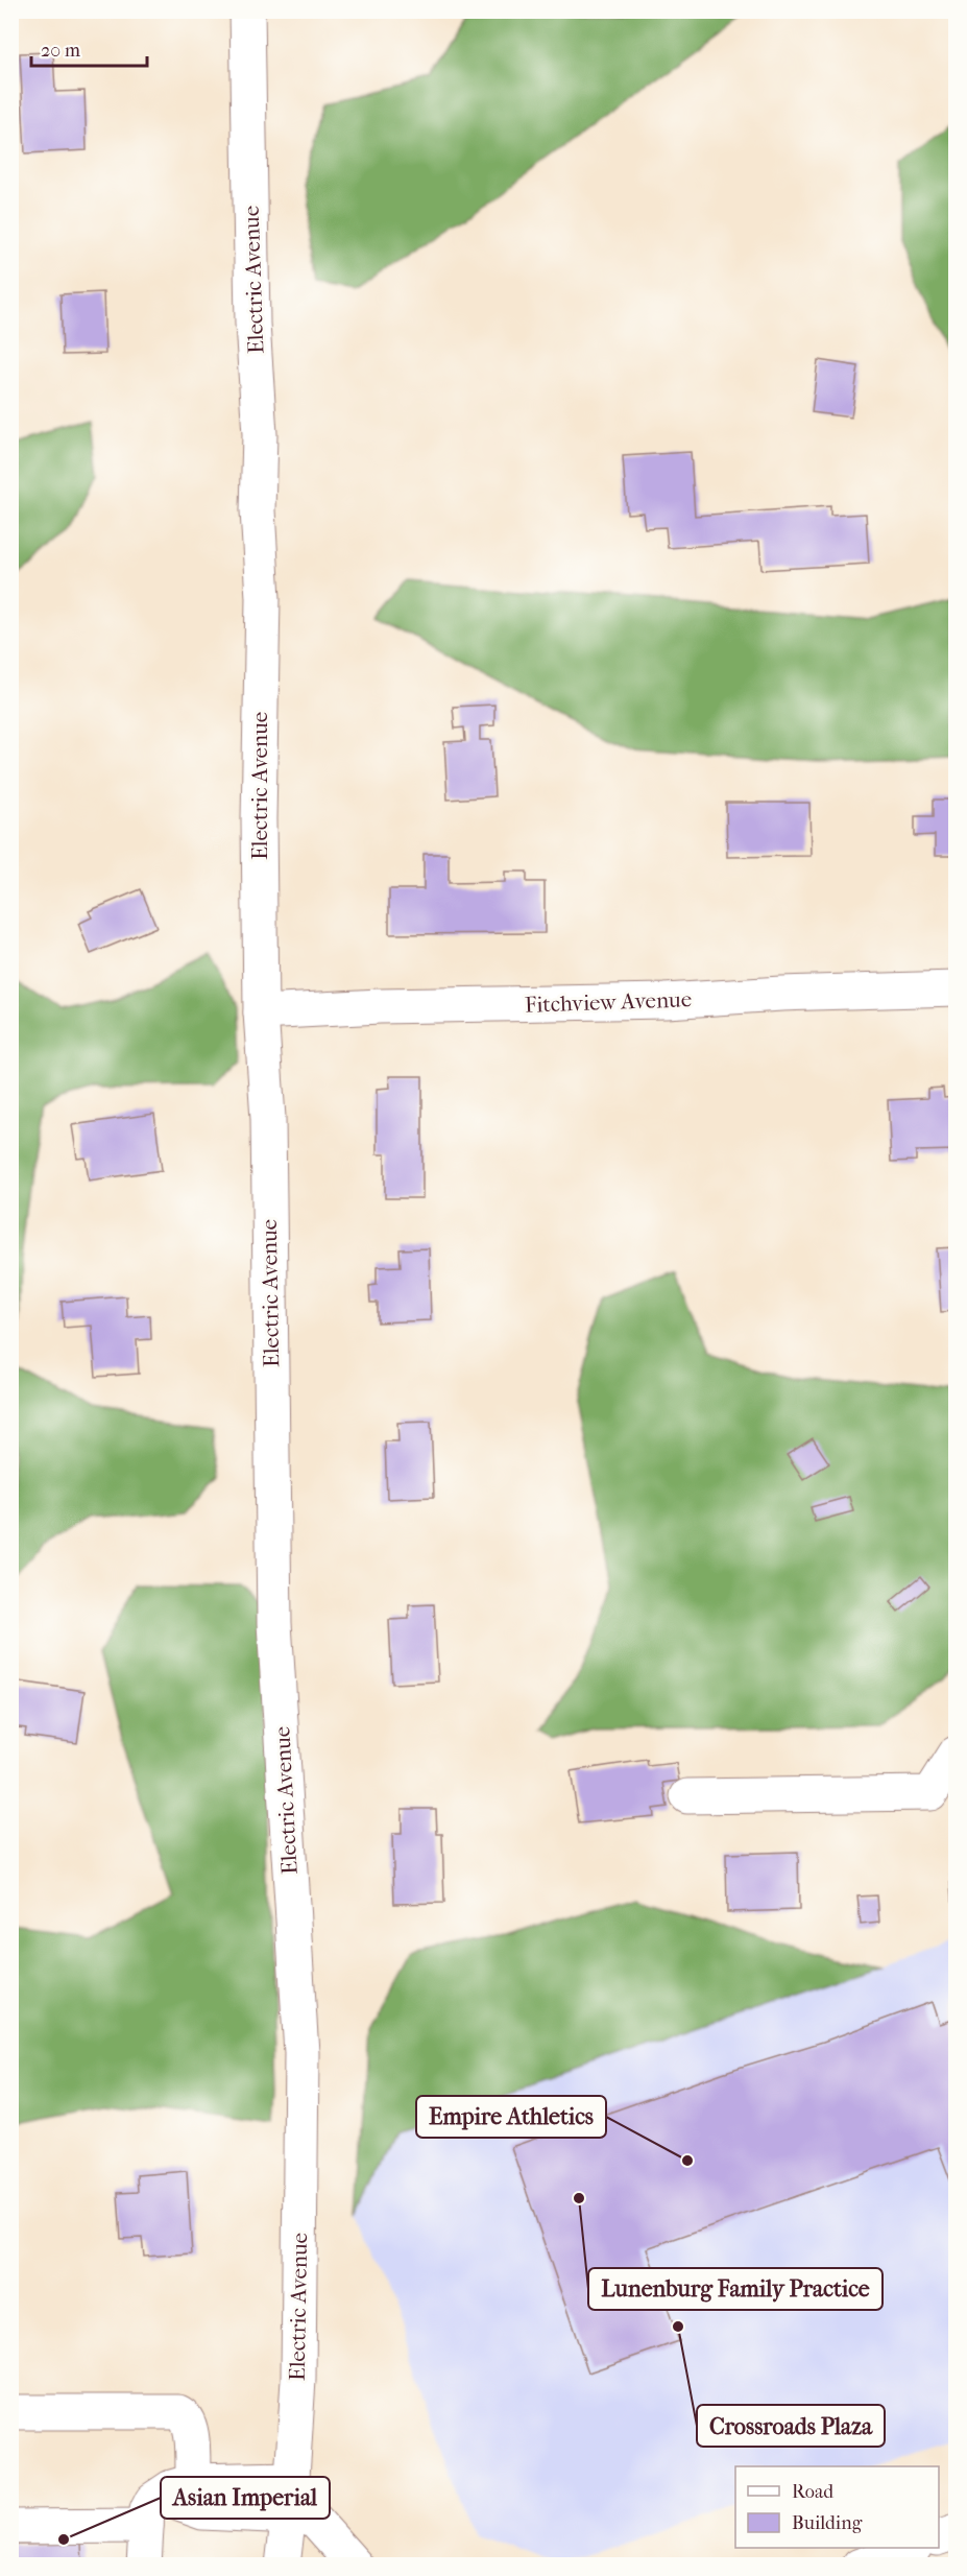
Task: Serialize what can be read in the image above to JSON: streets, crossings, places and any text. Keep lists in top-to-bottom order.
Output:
{
  "streets": {
    "main road": ["Electric Avenue", "Fitchview Avenue"]
  },
  "crossings": [
    ["Electric Avenue", "Fitchview Avenue"]
  ],
  "places": [
    "Empire Athletics",
    "Lunenburg Family Practice",
    "Crossroads Plaza",
    "Asian Imperial"
  ],
  "legend": ["Road", "Building"],
  "scale_bar": "20 m"
}
